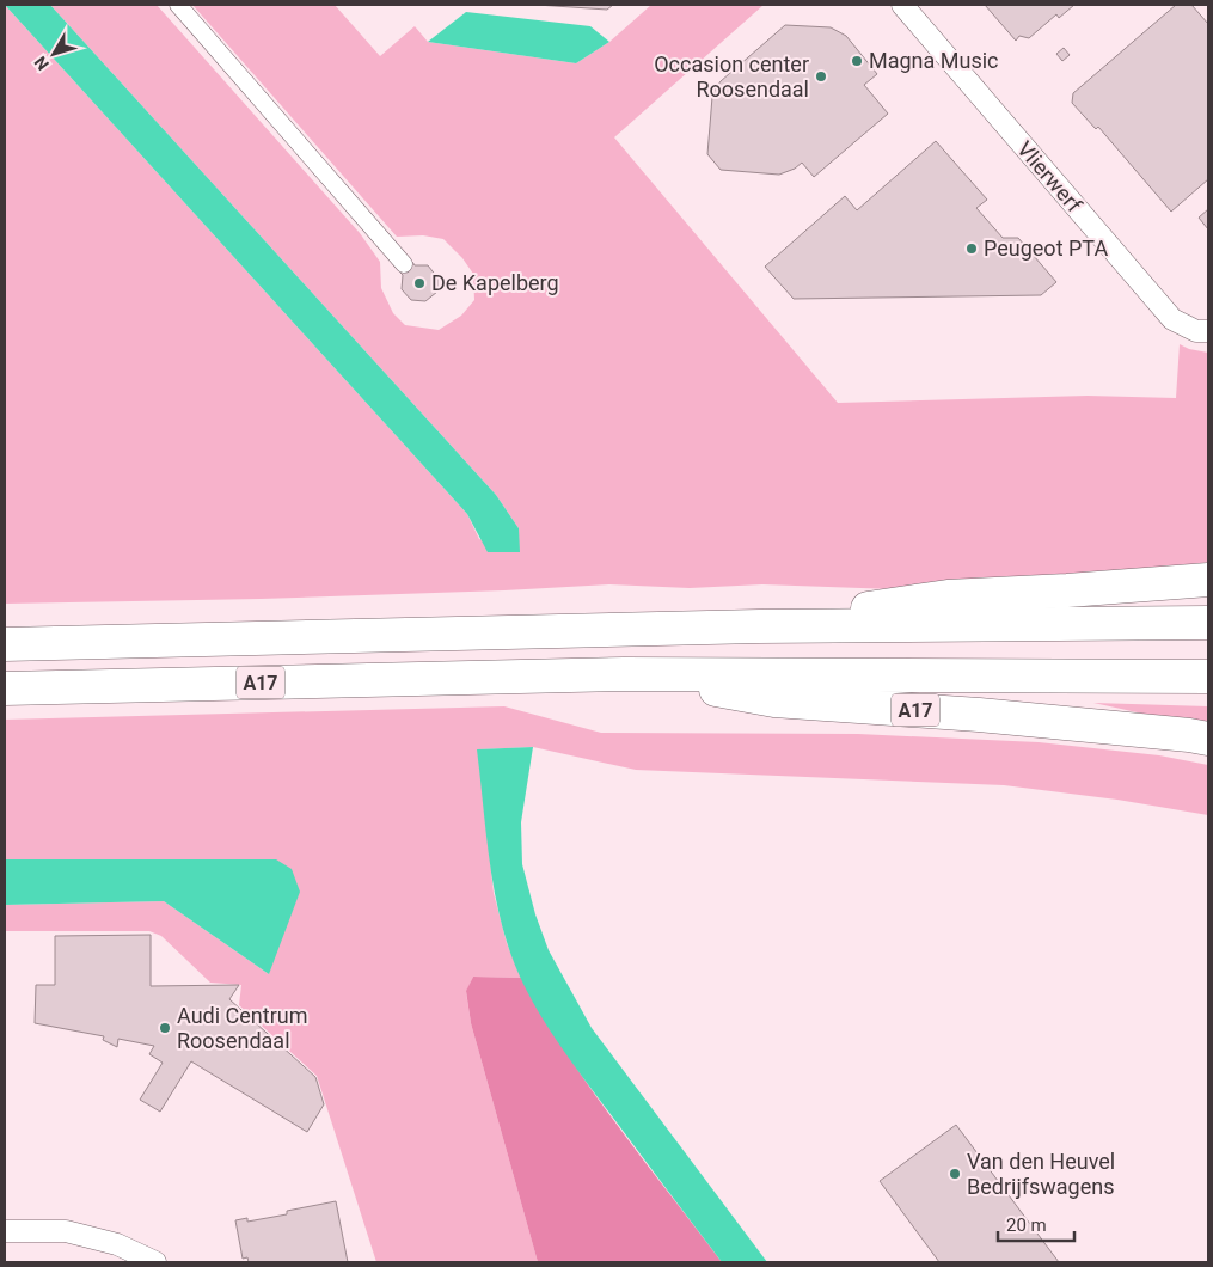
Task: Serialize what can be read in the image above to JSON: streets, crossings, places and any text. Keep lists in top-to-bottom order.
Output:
{
  "streets": {
    "highway": ["A17"],
    "street": ["Vlierwerf"]
  },
  "places": [
    "Magna Music",
    "Occasion center Roosendaal",
    "Peugeot PTA",
    "De Kapelberg",
    "Audi Centrum Roosendaal",
    "Van den Heuvel Bedrijfswagens"
  ],
  "scale_bar": "20 m",
  "north": "bottom left"
}
